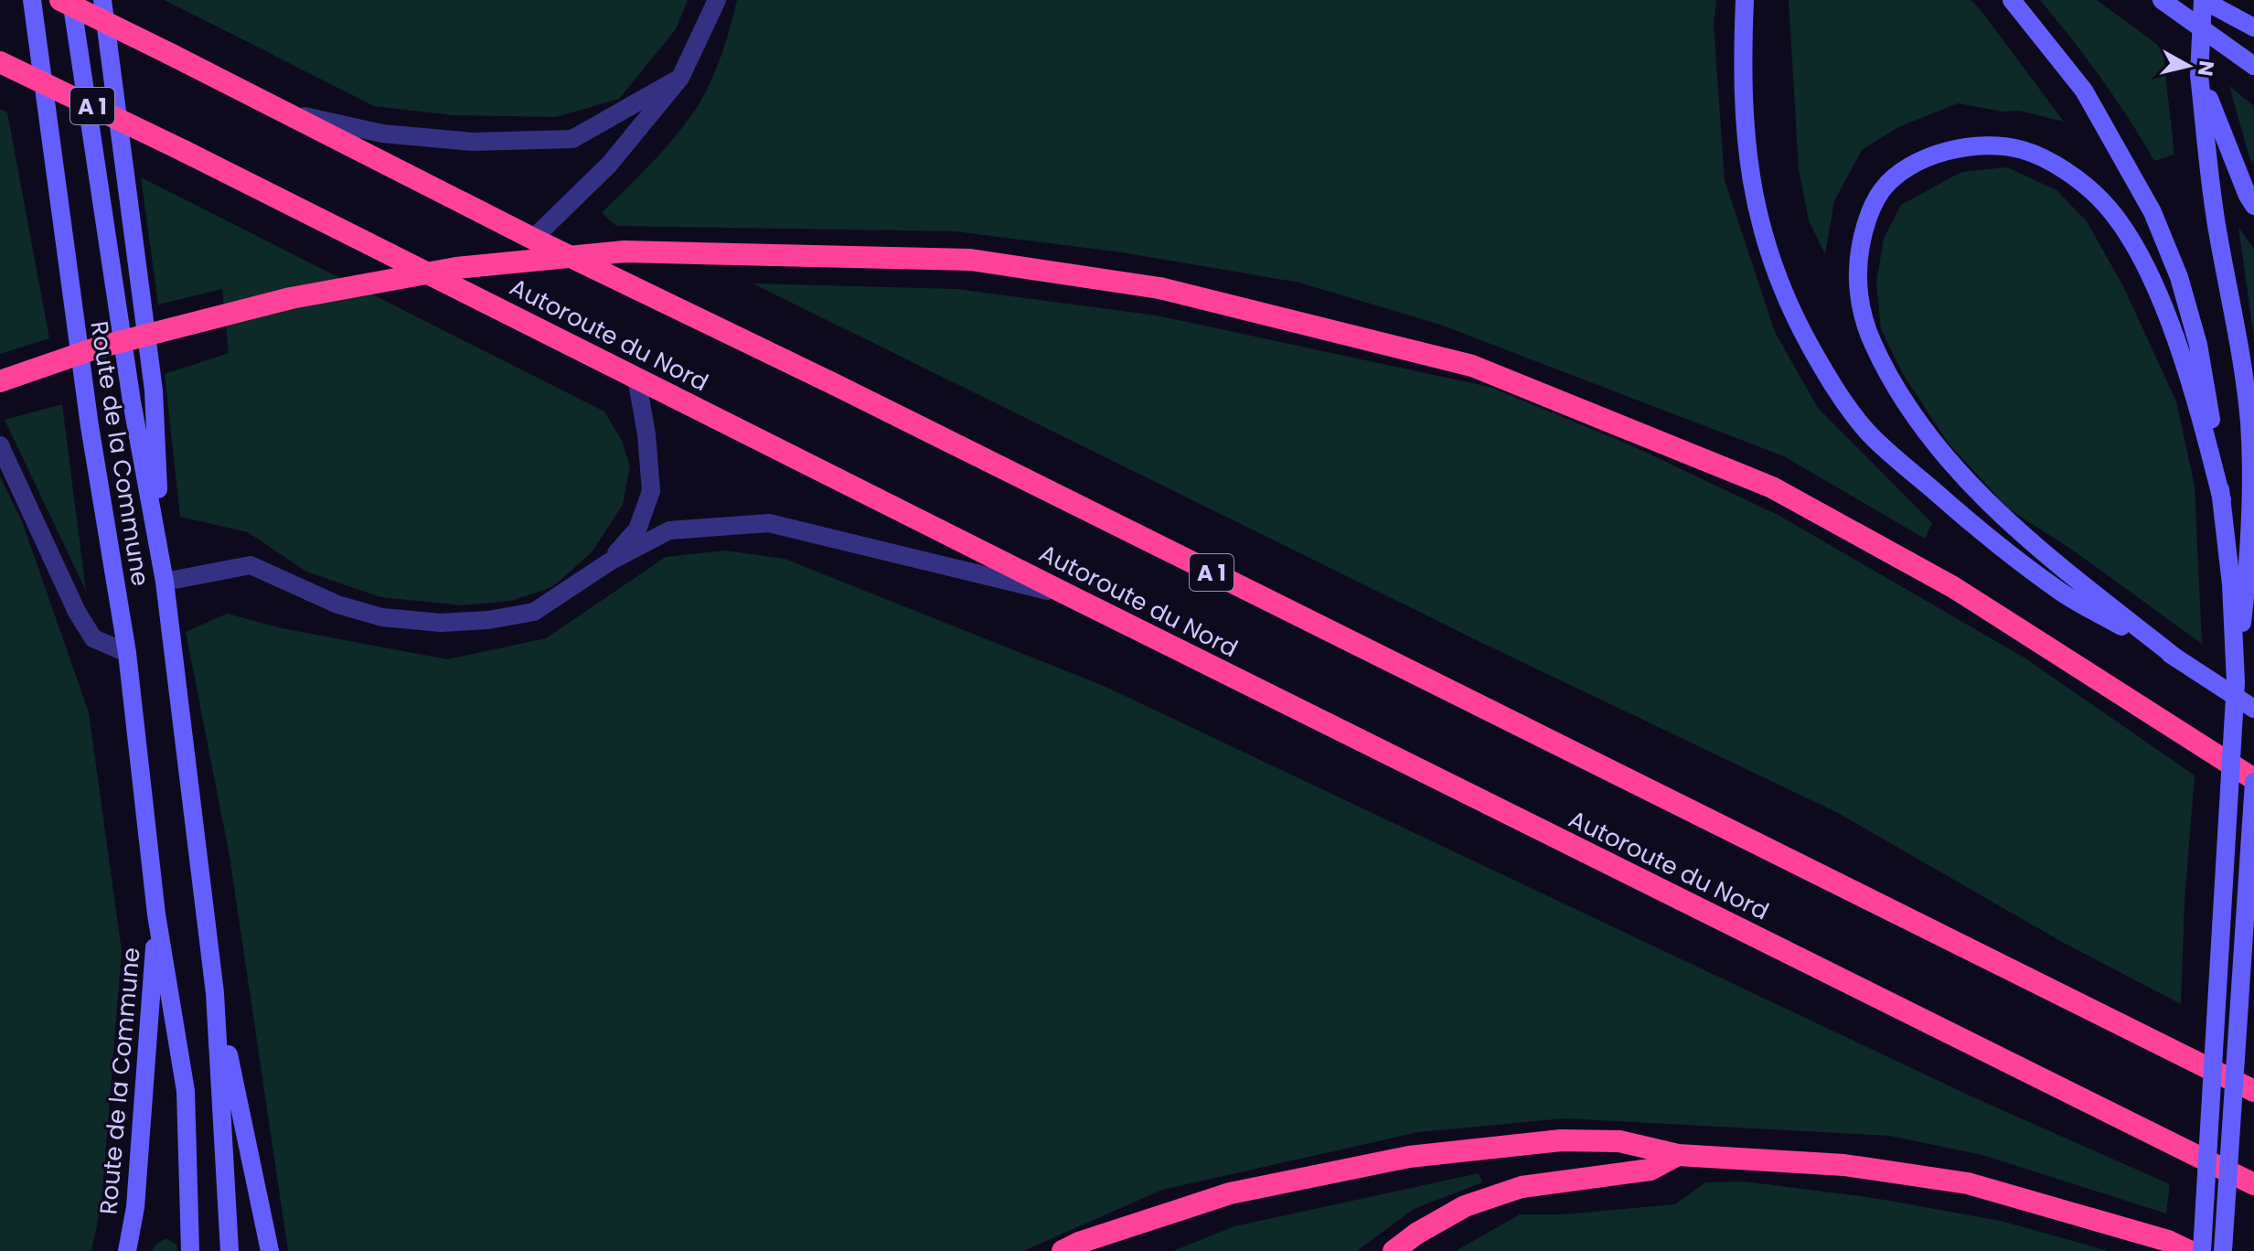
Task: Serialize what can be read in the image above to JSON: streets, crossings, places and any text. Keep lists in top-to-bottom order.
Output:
{
  "streets": {
    "highway": ["A 1", "Autoroute du Nord"],
    "main road": ["Route de la Commune"]
  },
  "north": "right"
}
